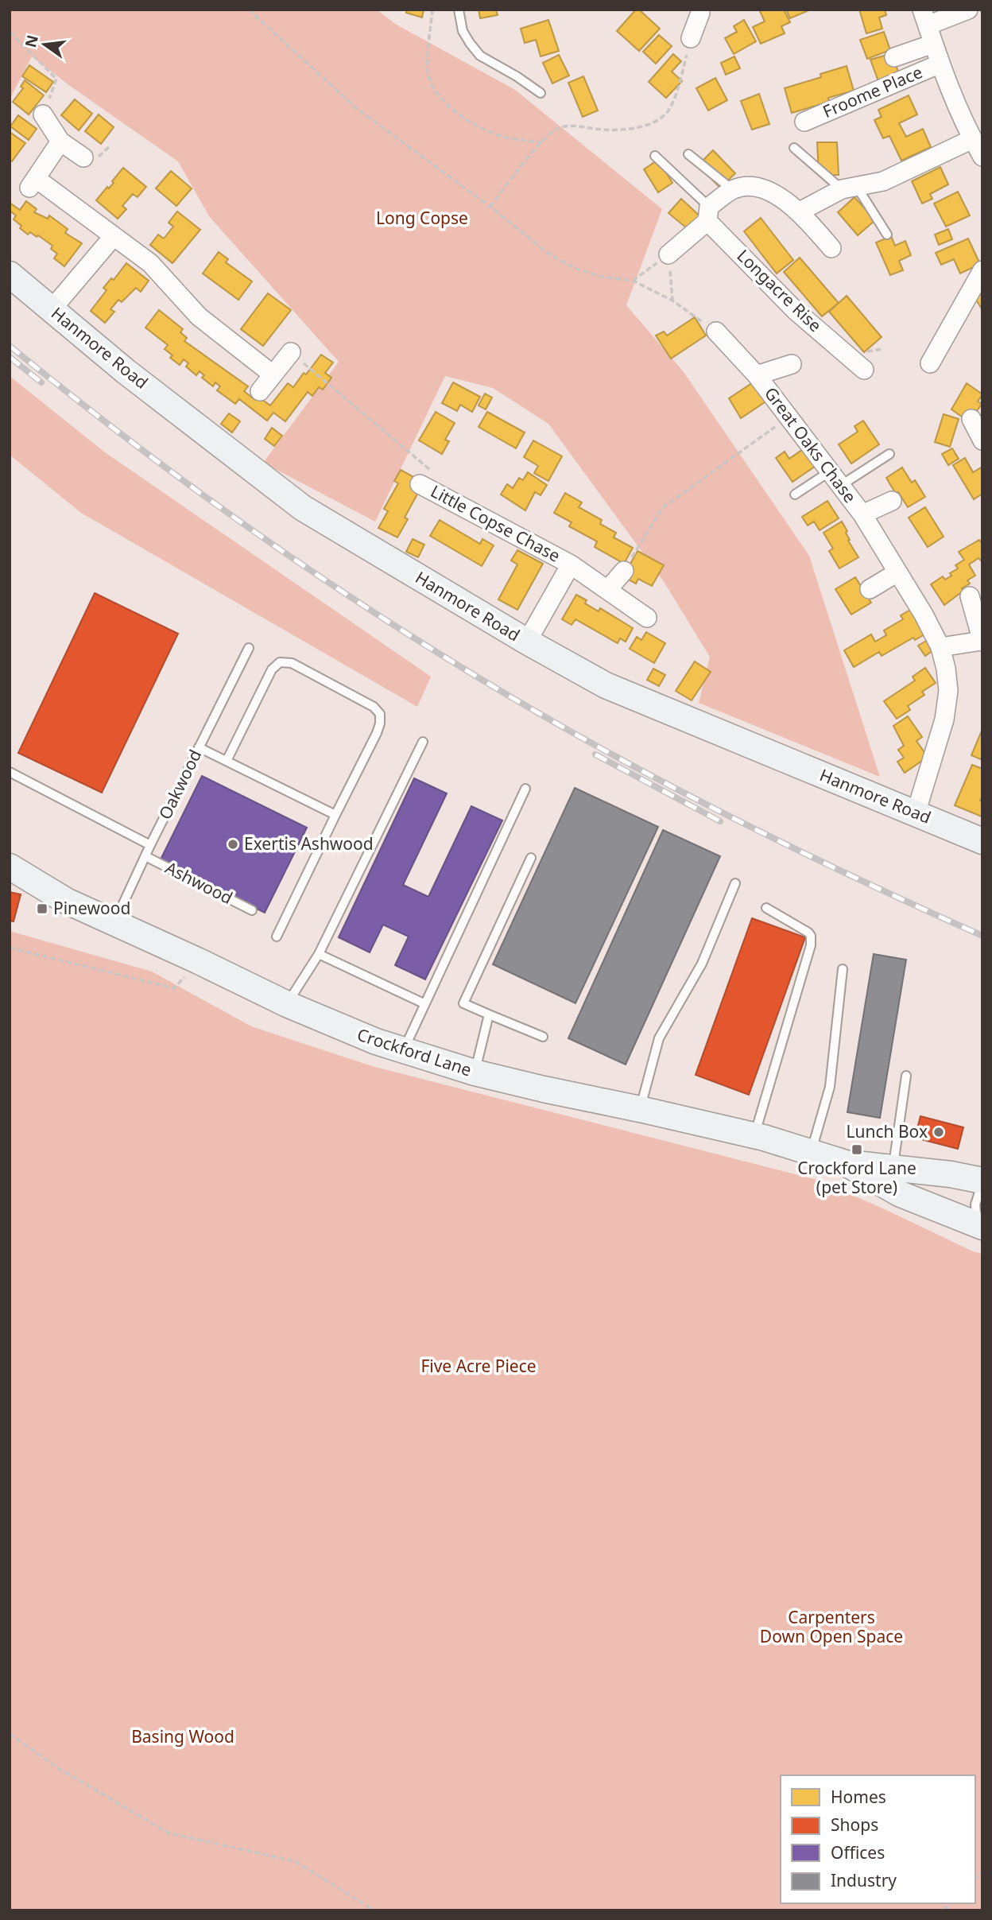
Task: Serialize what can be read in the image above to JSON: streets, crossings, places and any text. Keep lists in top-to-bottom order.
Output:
{
  "streets": {
    "street": [
      "Froome Place",
      "Longacre Rise",
      "Hanmore Road",
      "Great Oaks Chase",
      "Little Copse Chase",
      "Crockford Lane"
    ],
    "lane": ["Oakwood", "Ashwood"]
  },
  "crossings": [
    ["Hanmore Road", "Great Oaks Chase"],
    ["Hanmore Road", "Little Copse Chase"],
    ["Oakwood", "Ashwood"],
    ["Oakwood", "Crockford Lane"]
  ],
  "parks": [
    "Long Copse",
    "Five Acre Piece",
    "Carpenters Down Open Space",
    "Basing Wood"
  ],
  "places": {
    "other": ["Exertis Ashwood", "Lunch Box"],
    "transit": ["Pinewood", "Crockford Lane (pet Store)"]
  },
  "legend": [
    "Homes",
    "Shops",
    "Offices",
    "Industry"
  ],
  "north": "left"
}
